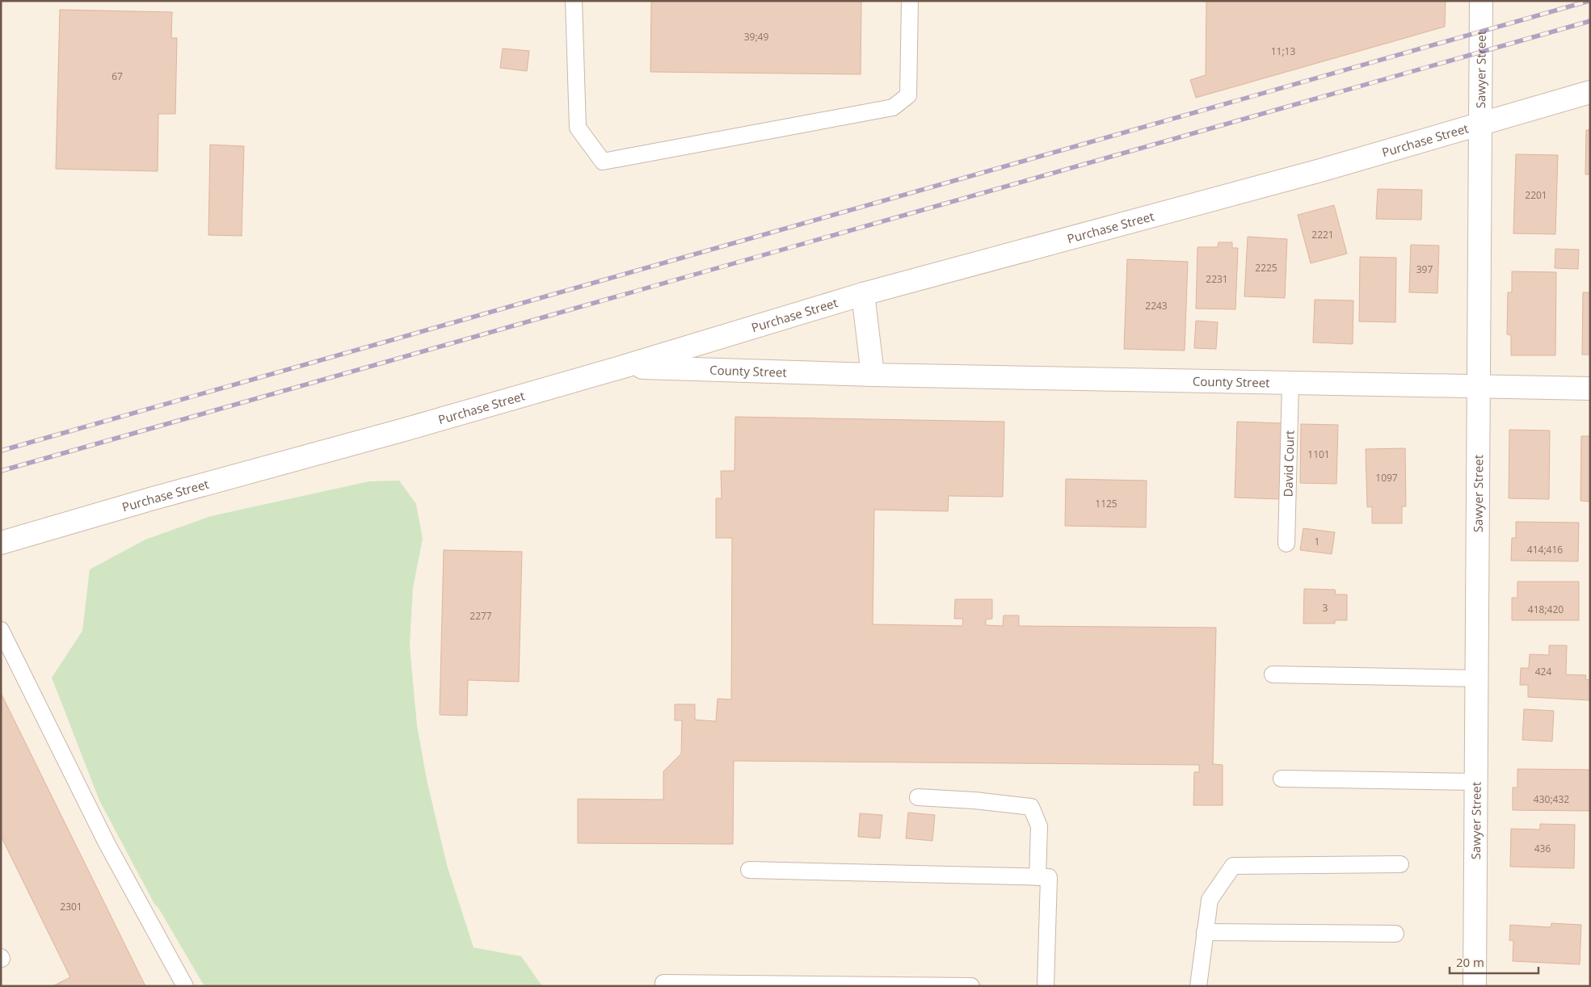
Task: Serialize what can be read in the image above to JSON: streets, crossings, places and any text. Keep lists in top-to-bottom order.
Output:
{
  "streets": {
    "main road": ["Sawyer Street", "Purchase Street", "County Street"],
    "lane": ["David Court"]
  },
  "crossings": [
    ["Sawyer Street", "Purchase Street"],
    ["Sawyer Street", "County Street"],
    ["Purchase Street", "County Street"],
    ["County Street", "David Court"]
  ],
  "house_numbers": [
    "39;49",
    "11;13",
    "67",
    "2201",
    "2221",
    "2225",
    "397",
    "2231",
    "2243",
    "1101",
    "1097",
    "1125",
    "1",
    "414;416",
    "3",
    "418;420",
    "2277",
    "424",
    "430;432",
    "436",
    "2301"
  ],
  "scale_bar": "20 m"
}
